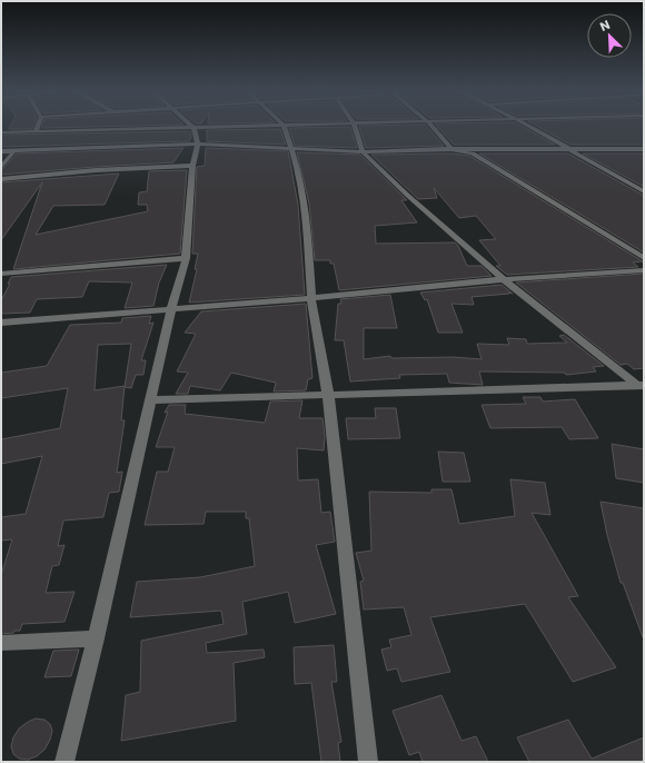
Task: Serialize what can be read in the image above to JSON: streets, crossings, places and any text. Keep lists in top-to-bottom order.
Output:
{
  "north": "top left"
}
